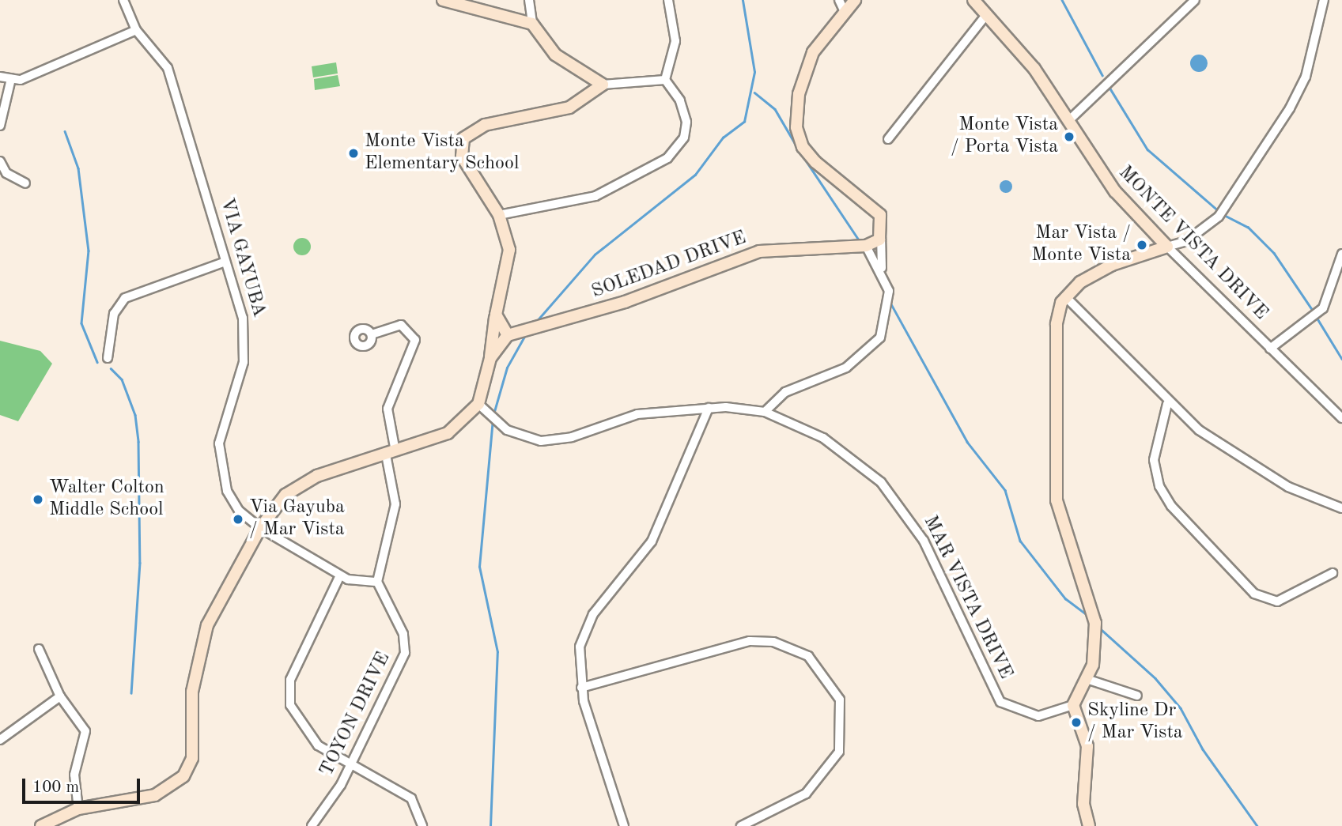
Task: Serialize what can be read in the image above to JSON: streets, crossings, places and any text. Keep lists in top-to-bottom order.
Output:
{
  "streets": {
    "street": [
      "MONTE VISTA DRIVE",
      "VIA GAYUBA",
      "SOLEDAD DRIVE",
      "MAR VISTA DRIVE",
      "TOYON DRIVE"
    ]
  },
  "crossings": [
    ["VIA GAYUBA", "TOYON DRIVE"]
  ],
  "places": [
    "Monte Vista / Porta Vista",
    "Monte Vista Elementary School",
    "Mar Vista / Monte Vista",
    "Walter Colton Middle School",
    "Via Gayuba / Mar Vista",
    "Skyline Dr / Mar Vista"
  ],
  "scale_bar": "100 m"
}
